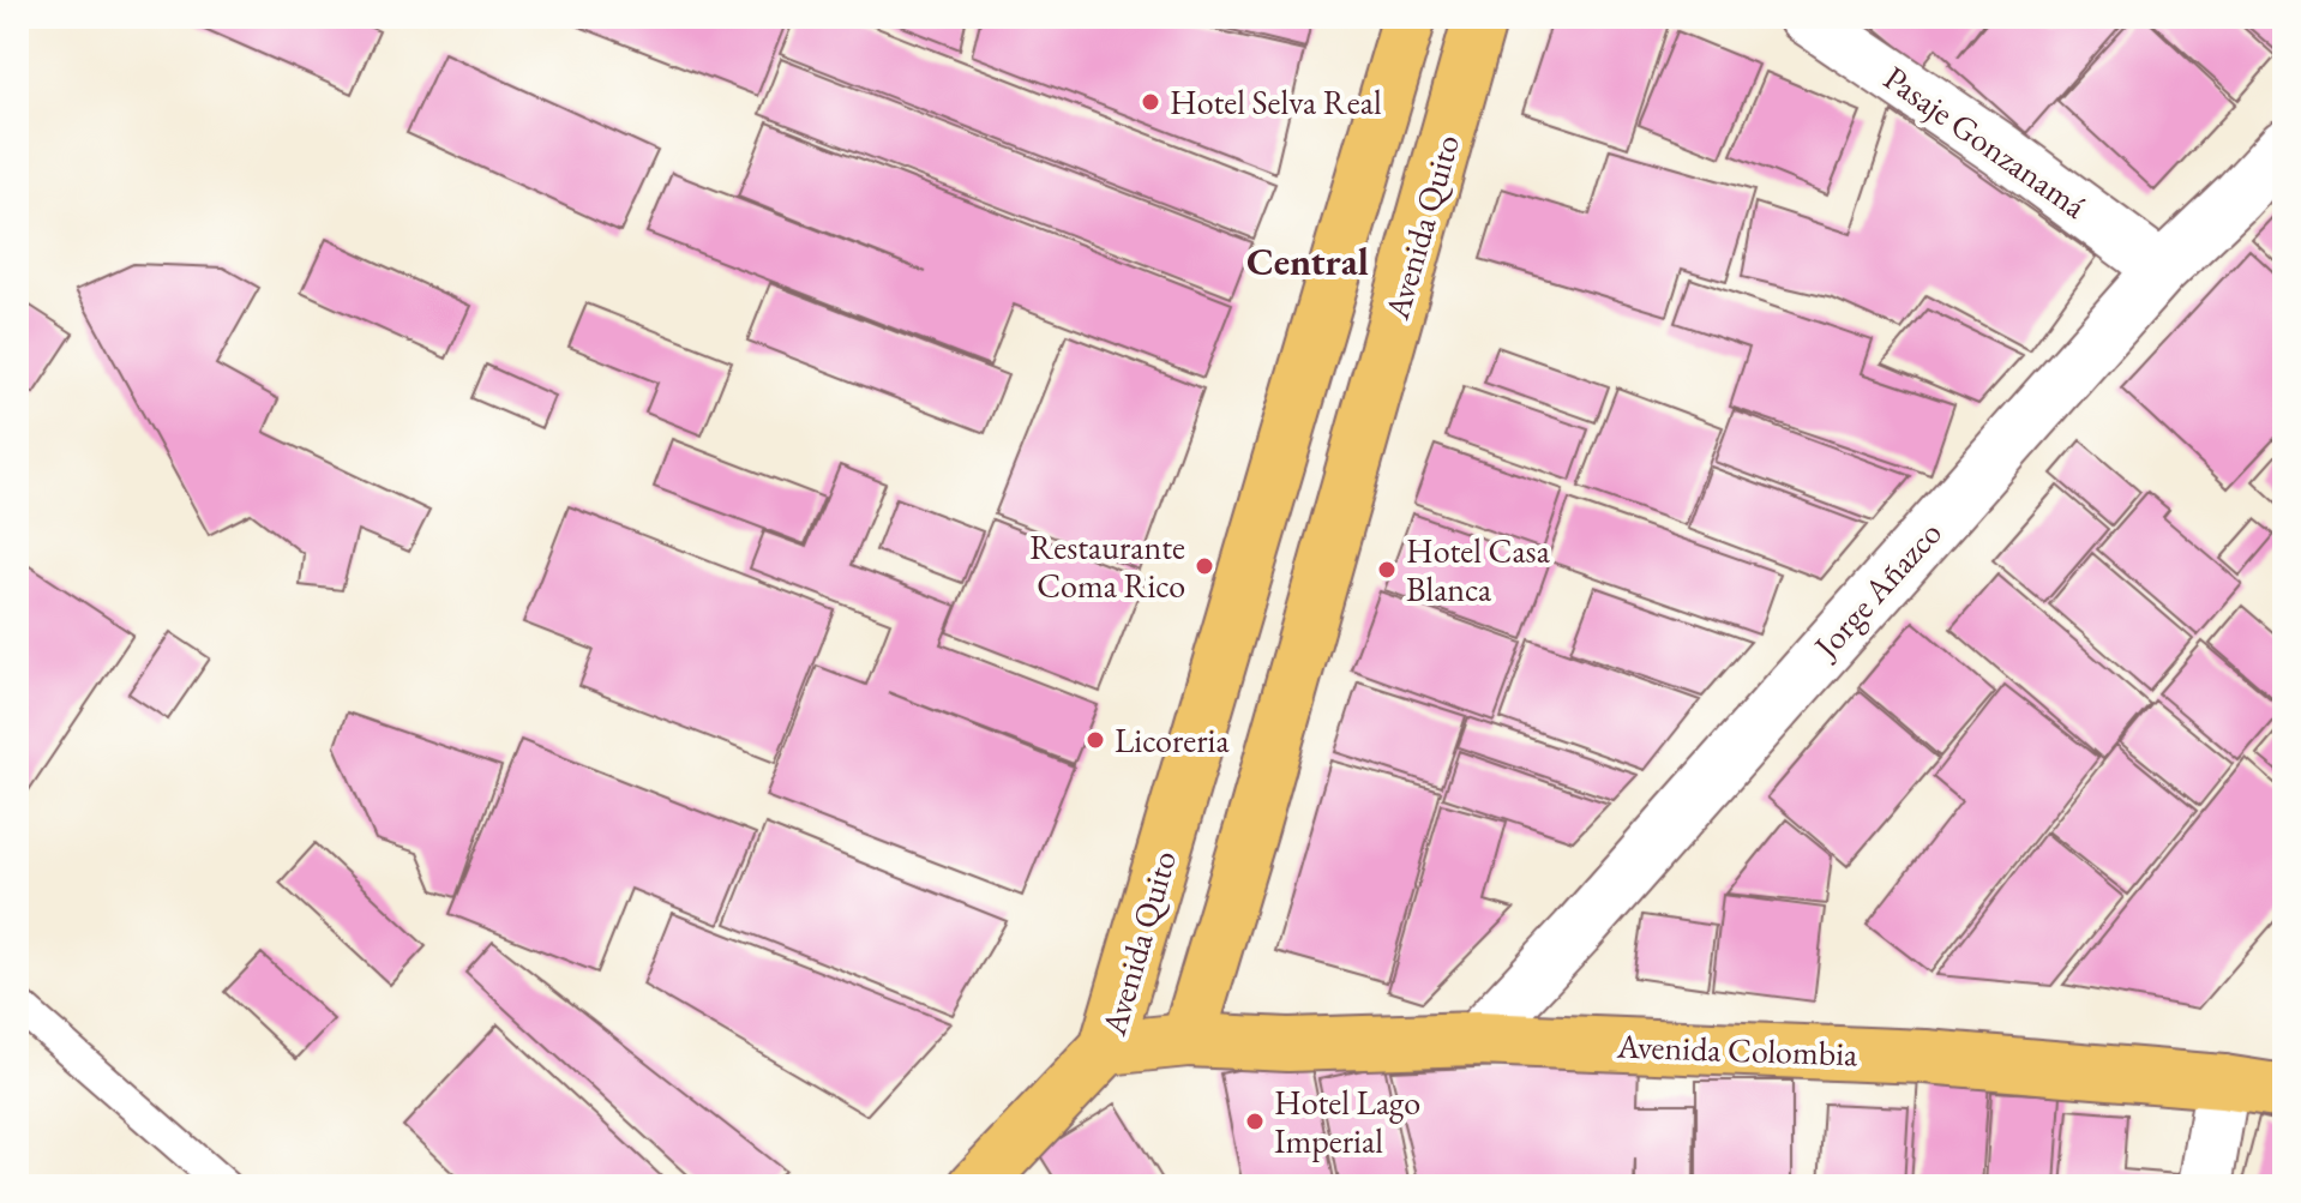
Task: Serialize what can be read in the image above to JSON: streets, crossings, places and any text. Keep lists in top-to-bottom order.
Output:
{
  "streets": {
    "main road": ["Avenida Quito", "Avenida Colombia"],
    "street": ["Pasaje Gonzanamá", "Jorge Añazco"]
  },
  "crossings": [
    ["Pasaje Gonzanamá", "Jorge Añazco"],
    ["Avenida Quito", "Avenida Colombia"],
    ["Jorge Añazco", "Avenida Colombia"]
  ],
  "districts": ["Central"],
  "places": [
    "Hotel Selva Real",
    "Restaurante Coma Rico",
    "Hotel Casa Blanca",
    "Licoreria",
    "Hotel Lago Imperial"
  ]
}
